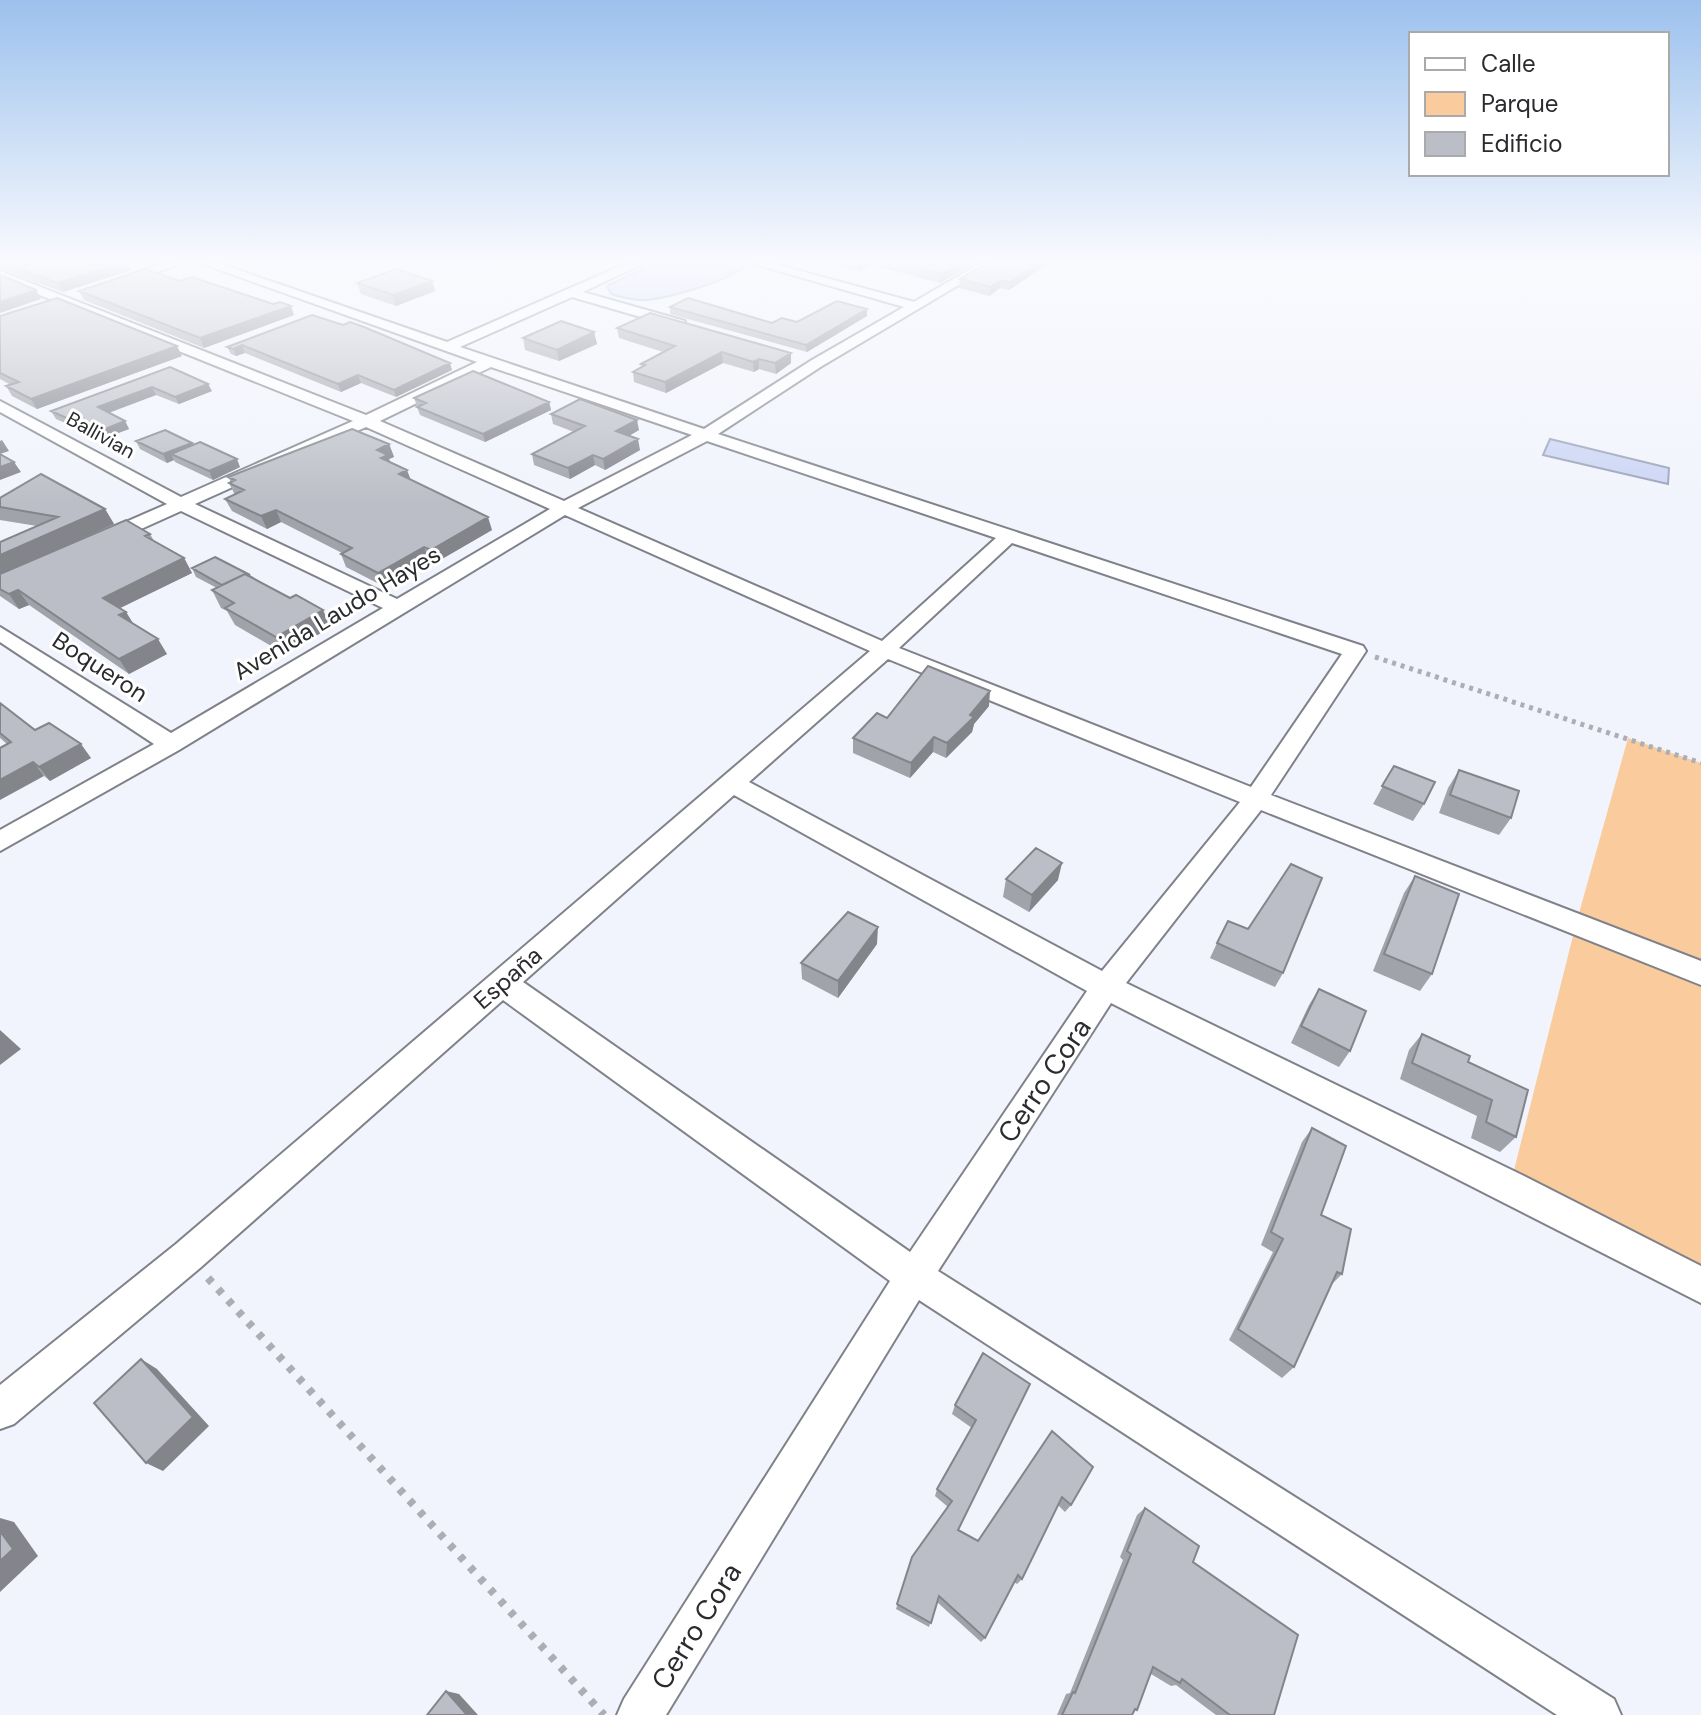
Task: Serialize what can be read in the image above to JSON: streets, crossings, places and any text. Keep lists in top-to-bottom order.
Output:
{
  "streets": {
    "street": [
      "Ballivian",
      "Avenida Laudo Hayes",
      "Boqueron",
      "España",
      "Cerro Cora"
    ]
  },
  "crossings": [
    ["Ballivian", "Avenida Laudo Hayes"],
    ["Avenida Laudo Hayes", "Boqueron"]
  ],
  "legend": ["Calle", "Parque", "Edificio"]
}
